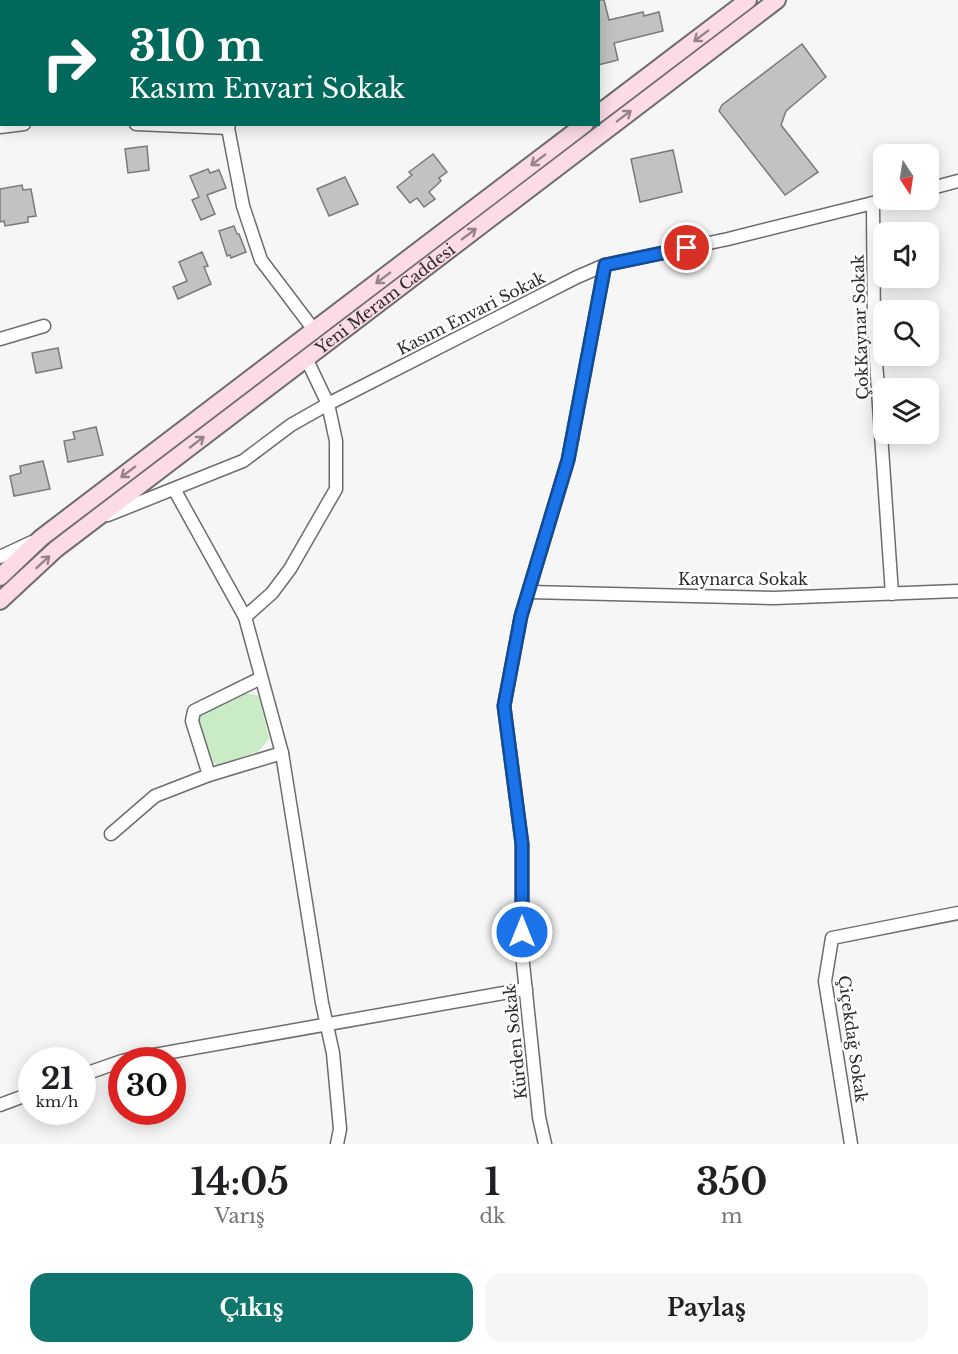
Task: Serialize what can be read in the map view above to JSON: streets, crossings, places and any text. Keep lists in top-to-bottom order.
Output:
{
  "streets": {
    "main road": ["Yeni Meram Caddesi"],
    "street": [
      "Kasım Envari Sokak",
      "ÇokKaynar Sokak",
      "Kaynarca Sokak",
      "Çiçekdağ Sokak",
      "Kürden Sokak"
    ]
  },
  "crossings": [
    ["Yeni Meram Caddesi", "Kasım Envari Sokak"],
    ["Kasım Envari Sokak", "Kürden Sokak"],
    ["ÇokKaynar Sokak", "Kaynarca Sokak"],
    ["Kaynarca Sokak", "Kürden Sokak"]
  ],
  "north": "bottom",
  "page": {
    "turn": ["310 m", "Kasım Envari Sokak"],
    "speed": "21 km/h",
    "limit": "30",
    "eta": [
      "14:05",
      "Varış",
      "1",
      "dk",
      "350",
      "m"
    ],
    "buttons": ["Çıkış", "Paylaş"]
  }
}
